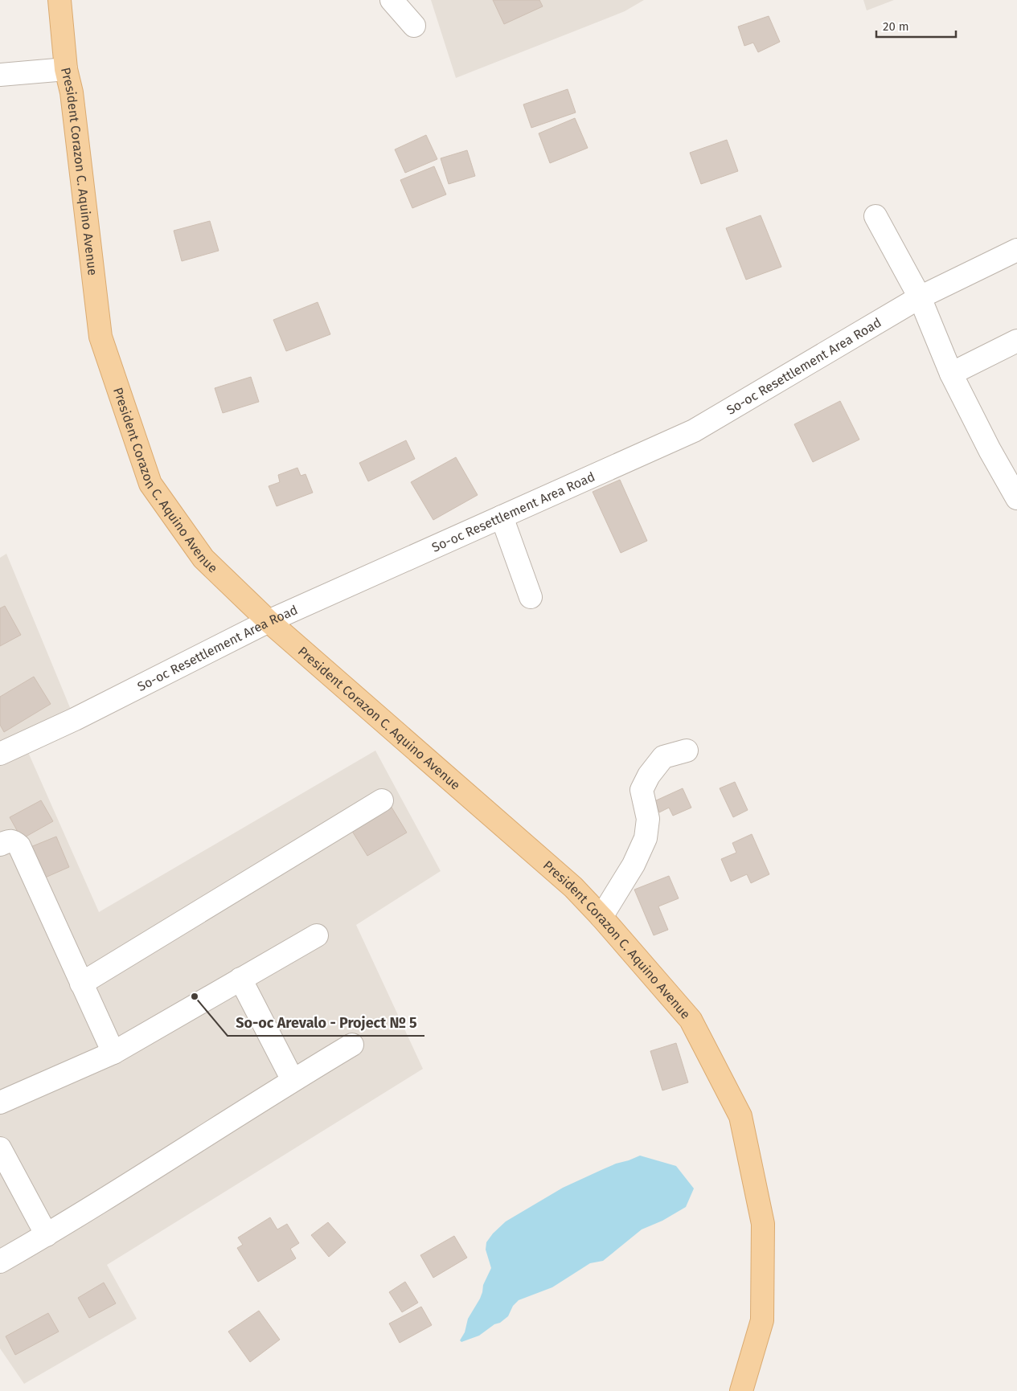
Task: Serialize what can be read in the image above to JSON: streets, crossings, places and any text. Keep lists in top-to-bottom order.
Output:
{
  "streets": {
    "main road": ["President Corazon C. Aquino Avenue"],
    "street": ["So-oc Resettlement Area Road"]
  },
  "crossings": [
    ["President Corazon C. Aquino Avenue", "So-oc Resettlement Area Road"]
  ],
  "places": ["So-oc Arevalo - Project № 5"],
  "scale_bar": "20 m"
}
